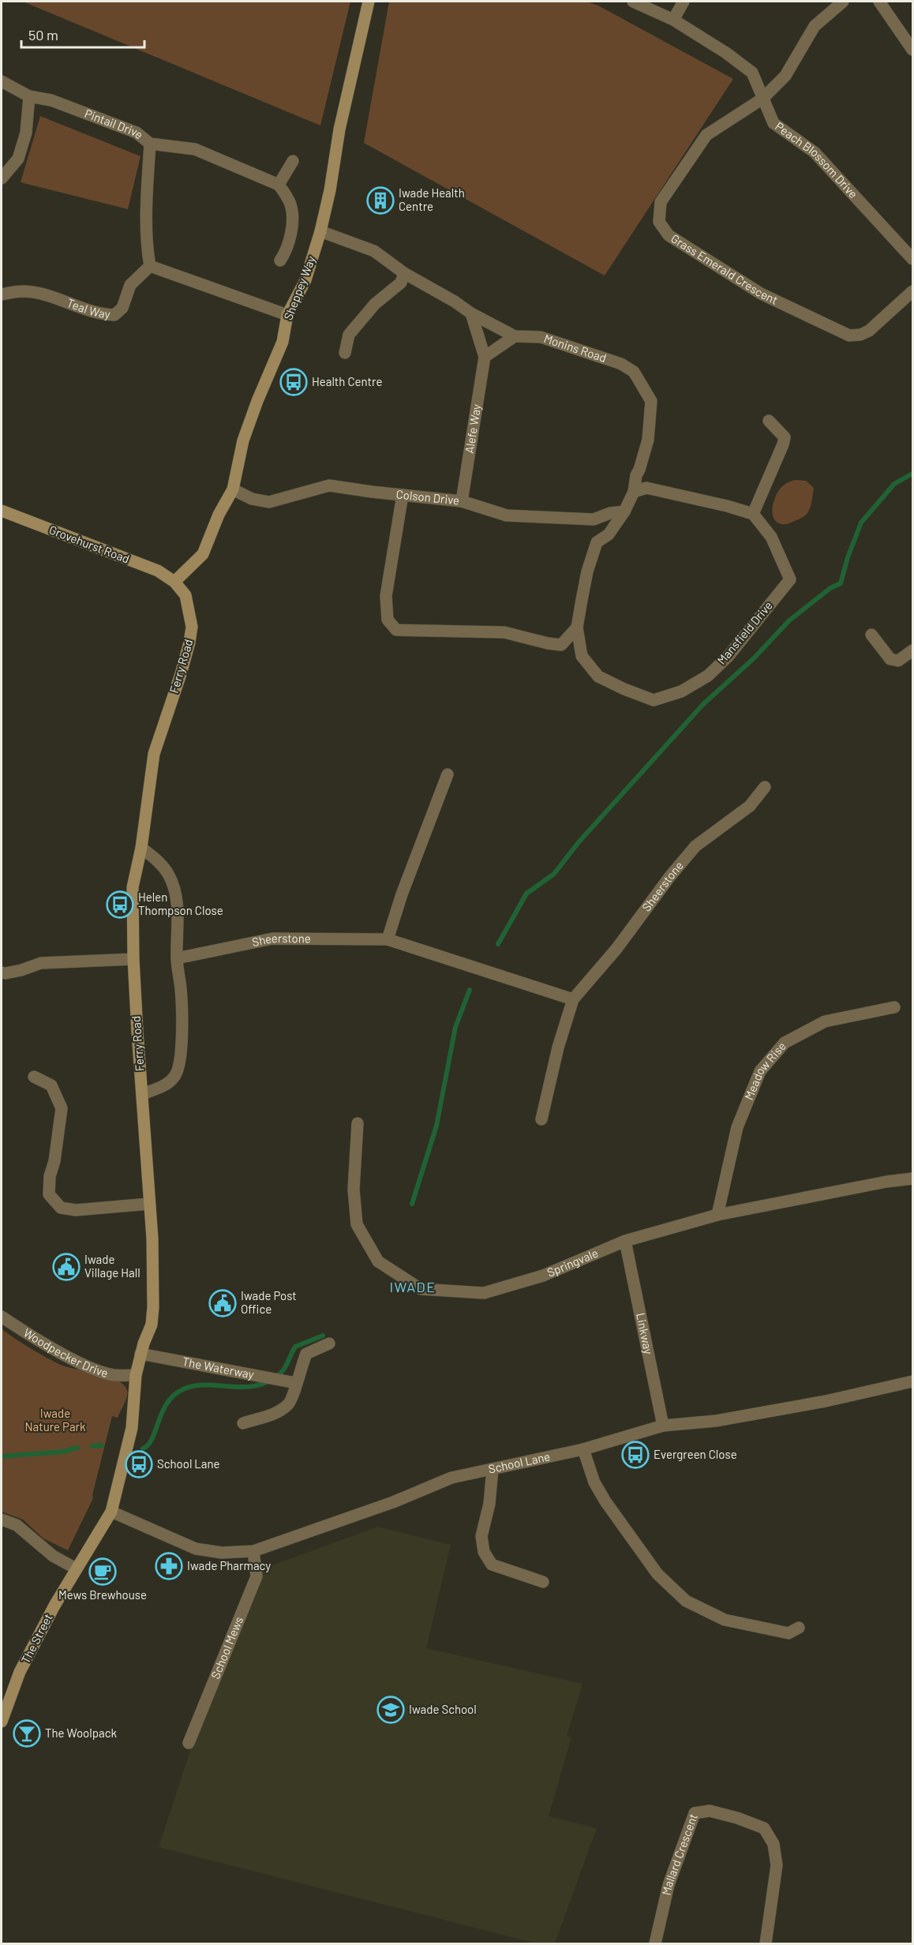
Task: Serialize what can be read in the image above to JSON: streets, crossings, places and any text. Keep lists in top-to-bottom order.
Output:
{
  "streets": {
    "street": [
      "Pintail Drive",
      "Peach Blossom Drive",
      "Grass Emerald Crescent",
      "Sheppey Way",
      "Teal Way",
      "Monins Road",
      "Alefe Way",
      "Colson Drive",
      "Grovehurst Road",
      "Mansfield Drive",
      "Ferry Road",
      "Sheerstone",
      "Meadow Rise",
      "Springvale",
      "Linkway",
      "Woodpecker Drive",
      "The Waterway",
      "School Lane",
      "The Street",
      "School Mews",
      "Mallard Crescent"
    ]
  },
  "crossings": [
    ["Peach Blossom Drive", "Grass Emerald Crescent"],
    ["Sheppey Way", "Monins Road"],
    ["Sheppey Way", "Colson Drive"],
    ["Sheppey Way", "Grovehurst Road"],
    ["Sheppey Way", "Ferry Road"],
    ["Monins Road", "Alefe Way"],
    ["Monins Road", "Mansfield Drive"],
    ["Alefe Way", "Colson Drive"],
    ["Colson Drive", "Mansfield Drive"],
    ["Grovehurst Road", "Ferry Road"],
    ["Ferry Road", "Woodpecker Drive"],
    ["Ferry Road", "The Waterway"],
    ["Ferry Road", "School Lane"],
    ["Ferry Road", "The Street"],
    ["Meadow Rise", "Springvale"],
    ["Springvale", "Linkway"],
    ["Linkway", "School Lane"],
    ["School Lane", "The Street"],
    ["School Lane", "School Mews"]
  ],
  "districts": ["IWADE"],
  "parks": ["Iwade Nature Park"],
  "places": {
    "building": ["Iwade Health Centre"],
    "bus stop": [
      "Health Centre",
      "Helen Thompson Close",
      "Evergreen Close",
      "School Lane"
    ],
    "public building": ["Iwade Village Hall", "Iwade Post Office"],
    "pharmacy": ["Iwade Pharmacy"],
    "cafe": ["Mews Brewhouse"],
    "school or university": ["Iwade School"],
    "bar": ["The Woolpack"]
  },
  "scale_bar": "50 m"
}
